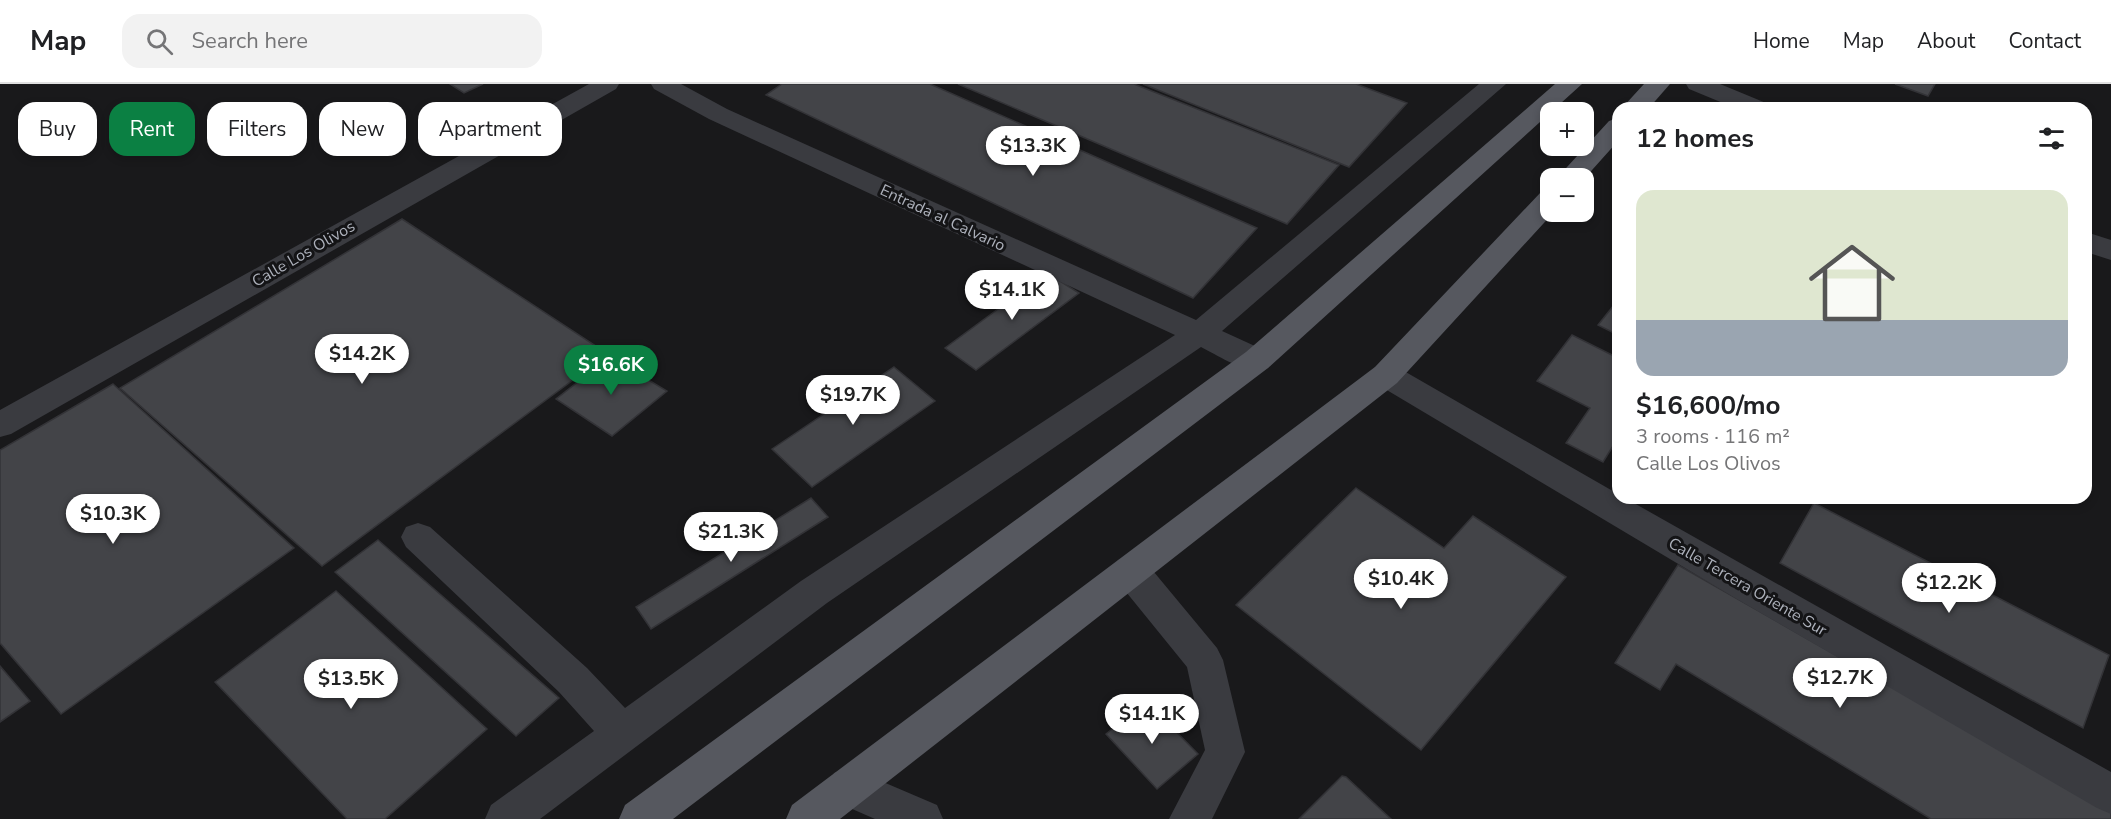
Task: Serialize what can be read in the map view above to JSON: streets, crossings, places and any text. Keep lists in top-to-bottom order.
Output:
{
  "streets": {
    "street": ["Entrada al Calvario", "Calle Los Olivos", "Calle Tercera Oriente Sur"]
  },
  "page": {
    "header": "Map",
    "search": "Search here",
    "nav": [
      "Home",
      "Map",
      "About",
      "Contact"
    ],
    "map_buttons": ["+", "−"],
    "chip": [
      "Buy",
      "Rent",
      "Filters",
      "New",
      "Apartment"
    ],
    "heading": "12 homes",
    "price": [
      "$13.3K",
      "$14.1K",
      "$14.2K",
      "$16.6K",
      "$19.7K",
      "$10.3K",
      "$21.3K",
      "$10.4K",
      "$12.2K",
      "$12.7K",
      "$13.5K",
      "$14.1K"
    ],
    "list": [
      {
        "name": "$16,600/mo",
        "note": "3 rooms · 116 m² · Calle Los Olivos"
      }
    ]
  }
}
